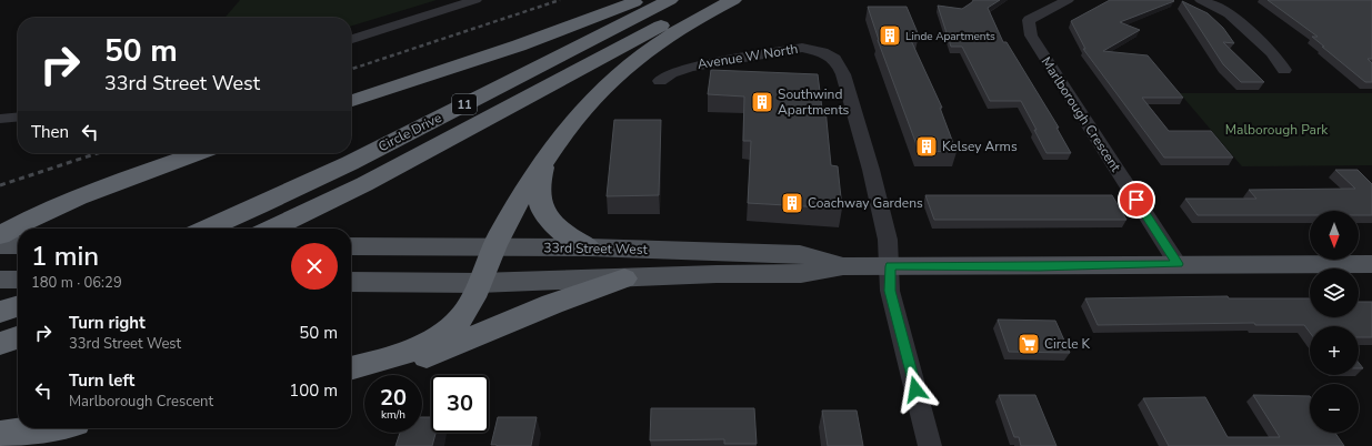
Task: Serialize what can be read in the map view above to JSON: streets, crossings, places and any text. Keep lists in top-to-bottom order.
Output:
{
  "streets": {
    "highway": ["11", "Circle Drive"],
    "main road": ["33rd Street West"],
    "street": ["Avenue W North", "Marlborough Crescent"]
  },
  "crossings": [
    ["Avenue W North", "33rd Street West"],
    ["Marlborough Crescent", "33rd Street West"]
  ],
  "parks": ["Malborough Park"],
  "places": {
    "building": [
      "Linde Apartments",
      "Southwind Apartments",
      "Kelsey Arms",
      "Coachway Gardens"
    ],
    "supermarket": ["Circle K"]
  },
  "north": "bottom",
  "page": {
    "turn": ["50 m", "33rd Street West"],
    "then": "Then",
    "map_buttons": ["+", "−"],
    "heading": ["1 min", "180 m · 06:29"],
    "list": [
      {
        "name": "Turn right",
        "note": "33rd Street West",
        "value": "50 m"
      },
      {
        "name": "Turn left",
        "note": "Marlborough Crescent",
        "value": "100 m"
      }
    ],
    "speed": "20 km/h",
    "limit": "30"
  }
}
